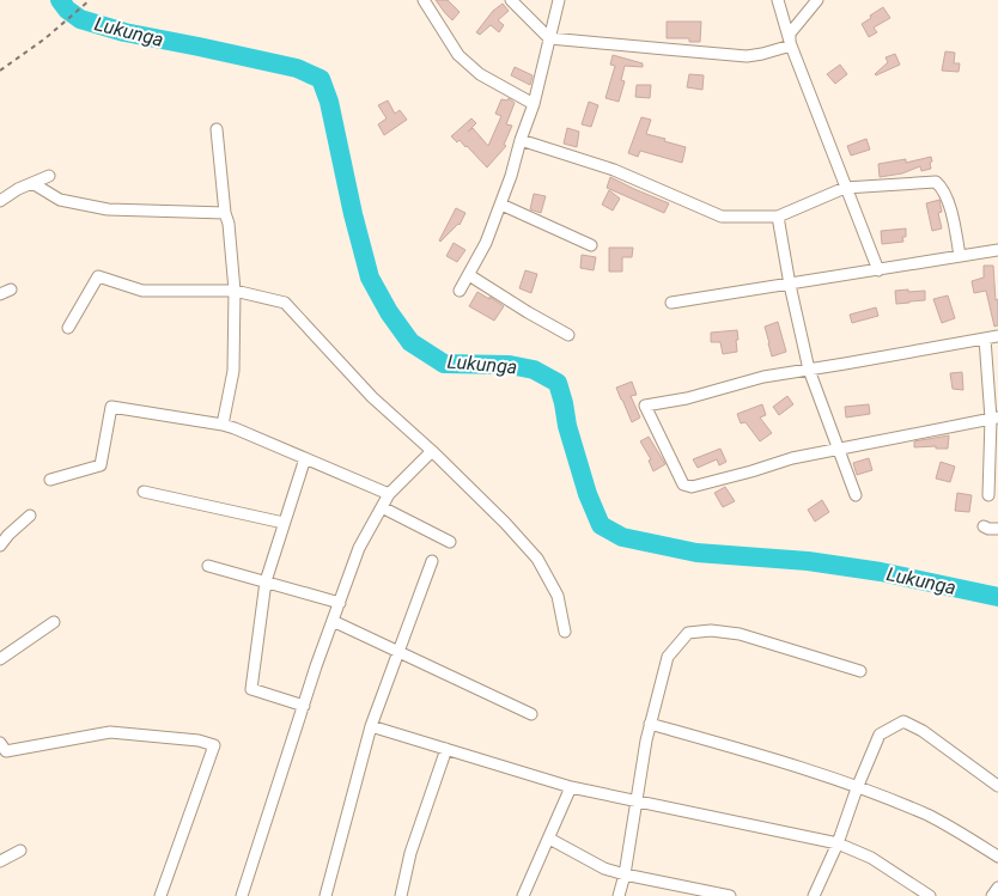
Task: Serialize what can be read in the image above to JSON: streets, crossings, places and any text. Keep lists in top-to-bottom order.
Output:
{
  "water": ["Lukunga"]
}
